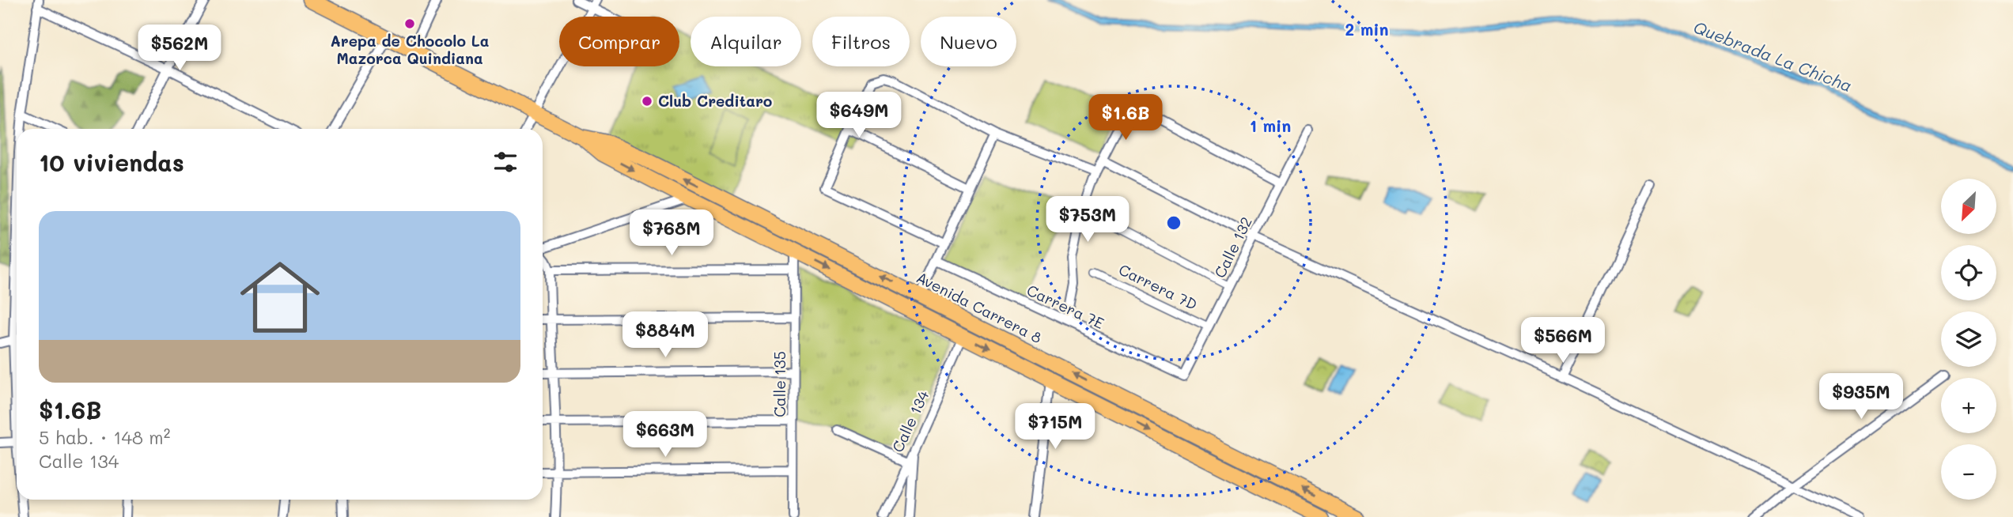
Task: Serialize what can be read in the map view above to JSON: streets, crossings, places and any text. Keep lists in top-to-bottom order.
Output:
{
  "streets": {
    "main road": ["Avenida Carrera 8"],
    "street": [
      "Calle 132",
      "Carrera 7D",
      "Carrera 7E",
      "Calle 135",
      "Calle 134"
    ]
  },
  "crossings": [
    ["Calle 132", "Carrera 7D"],
    ["Calle 132", "Carrera 7E"],
    ["Avenida Carrera 8", "Calle 135"],
    ["Avenida Carrera 8", "Calle 134"]
  ],
  "water": ["Quebrada La Chicha"],
  "places": ["Arepa de Chocolo La Mazorca Quindiana", "Club Creditaro"],
  "north": "bottom left",
  "page": {
    "chip": [
      "Comprar",
      "Alquilar",
      "Filtros",
      "Nuevo"
    ],
    "price": [
      "$562M",
      "$649M",
      "$1.6B",
      "$753M",
      "$768M",
      "$884M",
      "$566M",
      "$935M",
      "$715M",
      "$663M"
    ],
    "heading": "10 viviendas",
    "map_buttons": ["+", "−"],
    "list": [
      {
        "name": "$1.6B",
        "note": "5 hab. · 148 m² · Calle 134"
      }
    ]
  },
  "rings": ["2 min", "1 min"]
}
